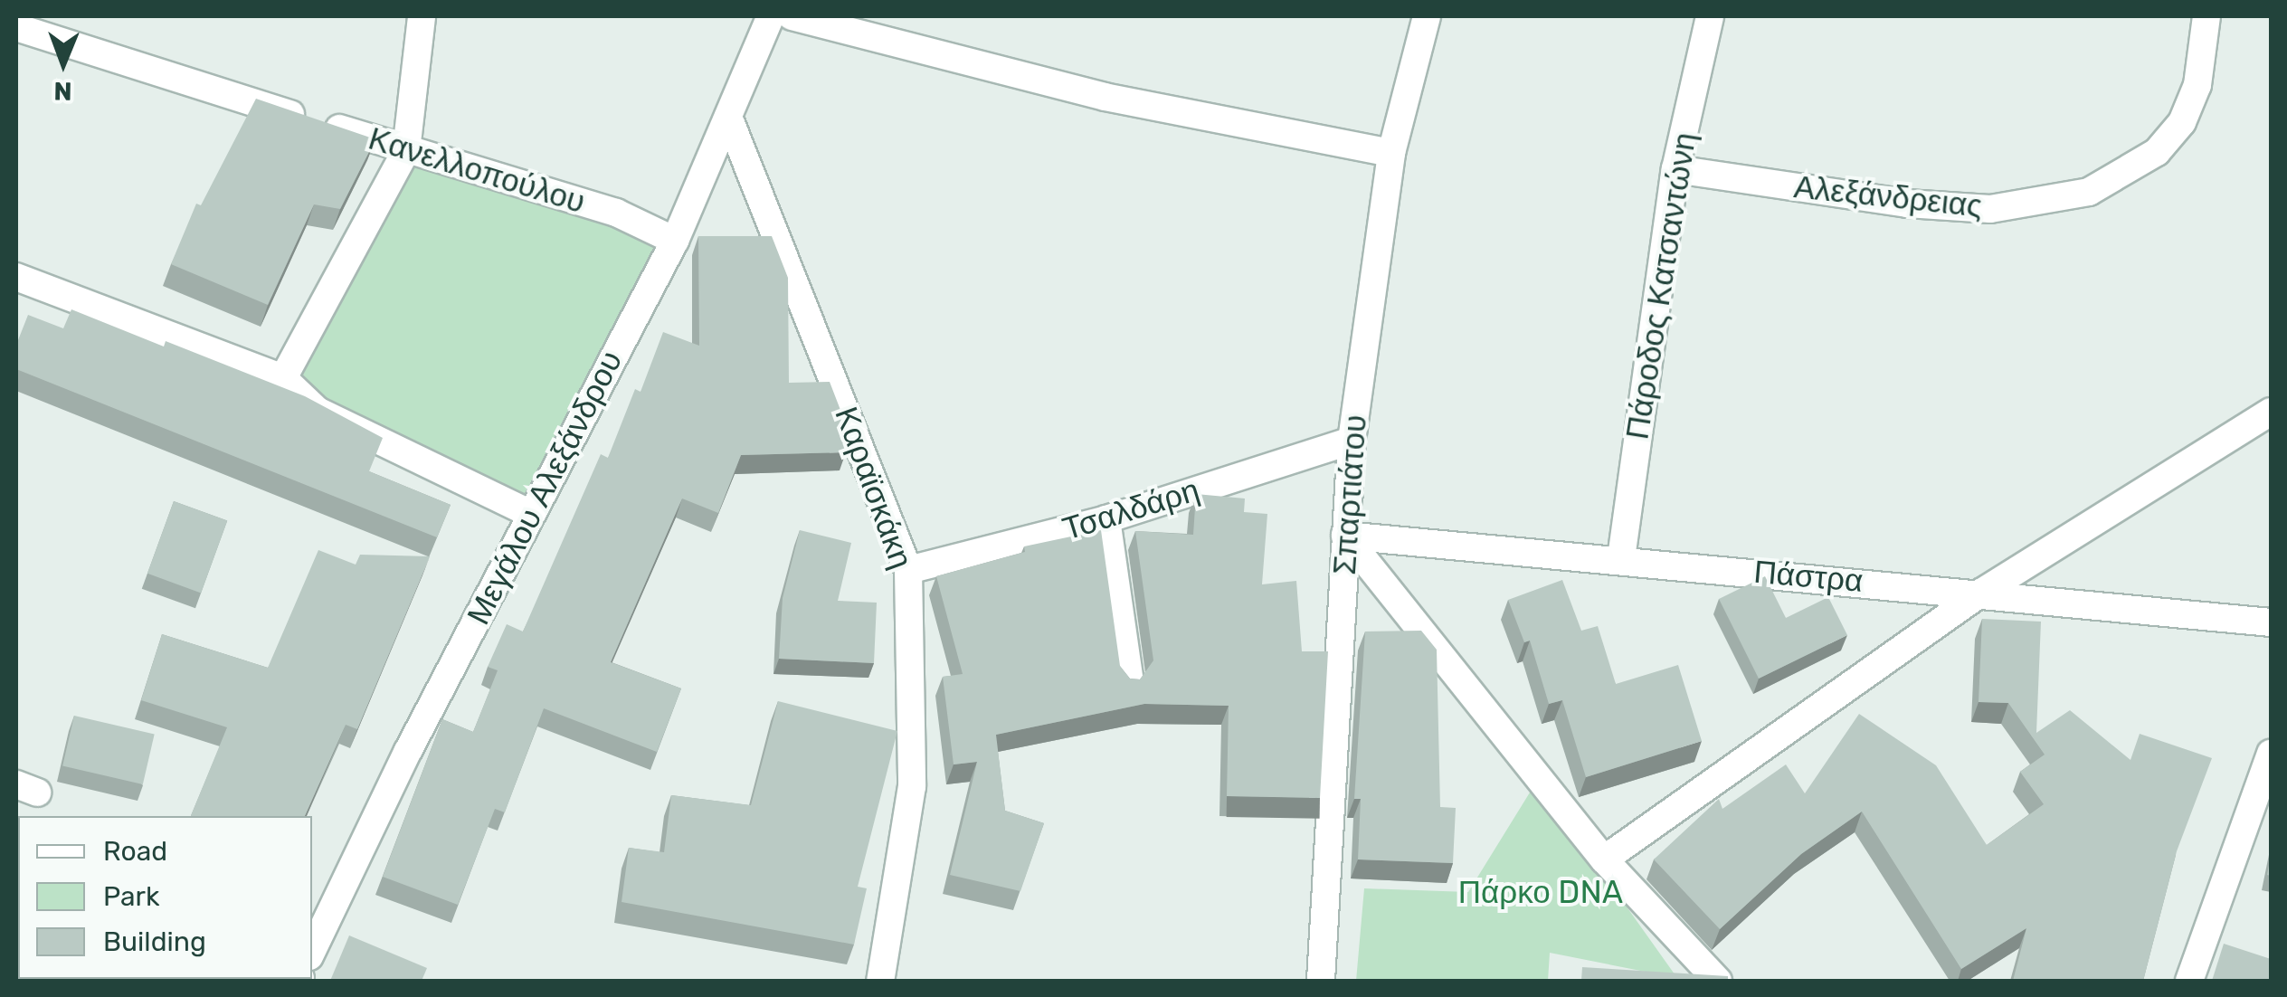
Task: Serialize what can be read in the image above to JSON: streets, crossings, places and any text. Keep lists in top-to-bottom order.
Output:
{
  "streets": {
    "street": [
      "Κανελλοπούλου",
      "Αλεξάνδρειας",
      "Πάροδος Κατσαντώνη",
      "Μεγάλου Αλεξάνδρου",
      "Καραϊσκάκη",
      "Σπαρτιάτου",
      "Τσαλδάρη",
      "Πάστρα"
    ]
  },
  "crossings": [
    ["Κανελλοπούλου", "Μεγάλου Αλεξάνδρου"],
    ["Αλεξάνδρειας", "Πάροδος Κατσαντώνη"],
    ["Πάροδος Κατσαντώνη", "Πάστρα"],
    ["Μεγάλου Αλεξάνδρου", "Καραϊσκάκη"],
    ["Καραϊσκάκη", "Τσαλδάρη"],
    ["Σπαρτιάτου", "Τσαλδάρη"],
    ["Σπαρτιάτου", "Πάστρα"]
  ],
  "parks": ["Πάρκο DNA"],
  "legend": ["Road", "Park", "Building"],
  "north": "bottom"
}
